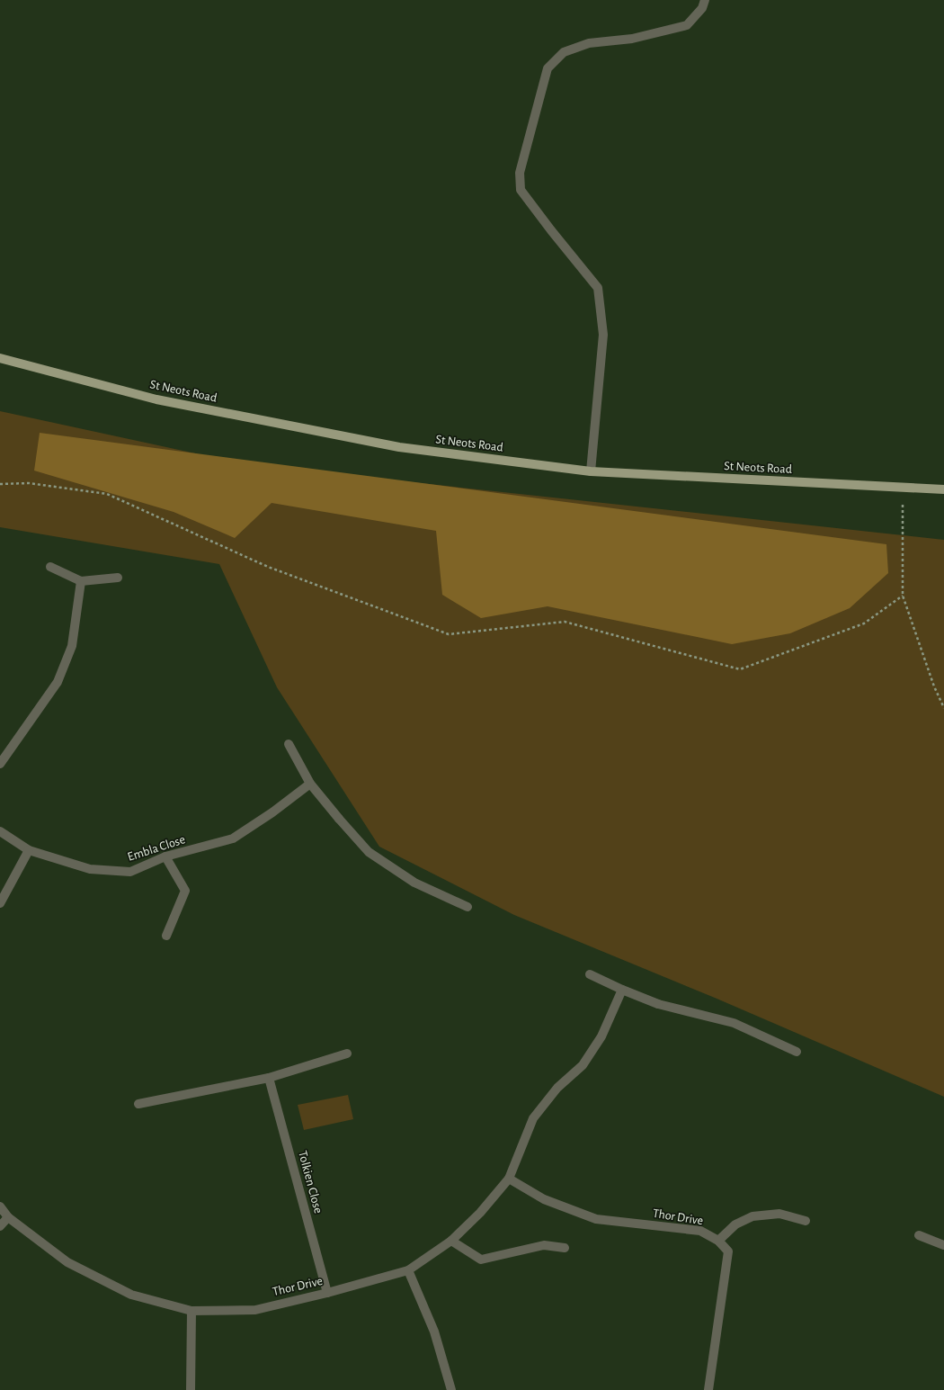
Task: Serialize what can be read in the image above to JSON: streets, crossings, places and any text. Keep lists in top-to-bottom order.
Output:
{
  "streets": {
    "main road": ["St Neots Road"],
    "street": ["Embla Close", "Tolkien Close", "Thor Drive"]
  },
  "crossings": [
    ["Tolkien Close", "Thor Drive"]
  ]
}
